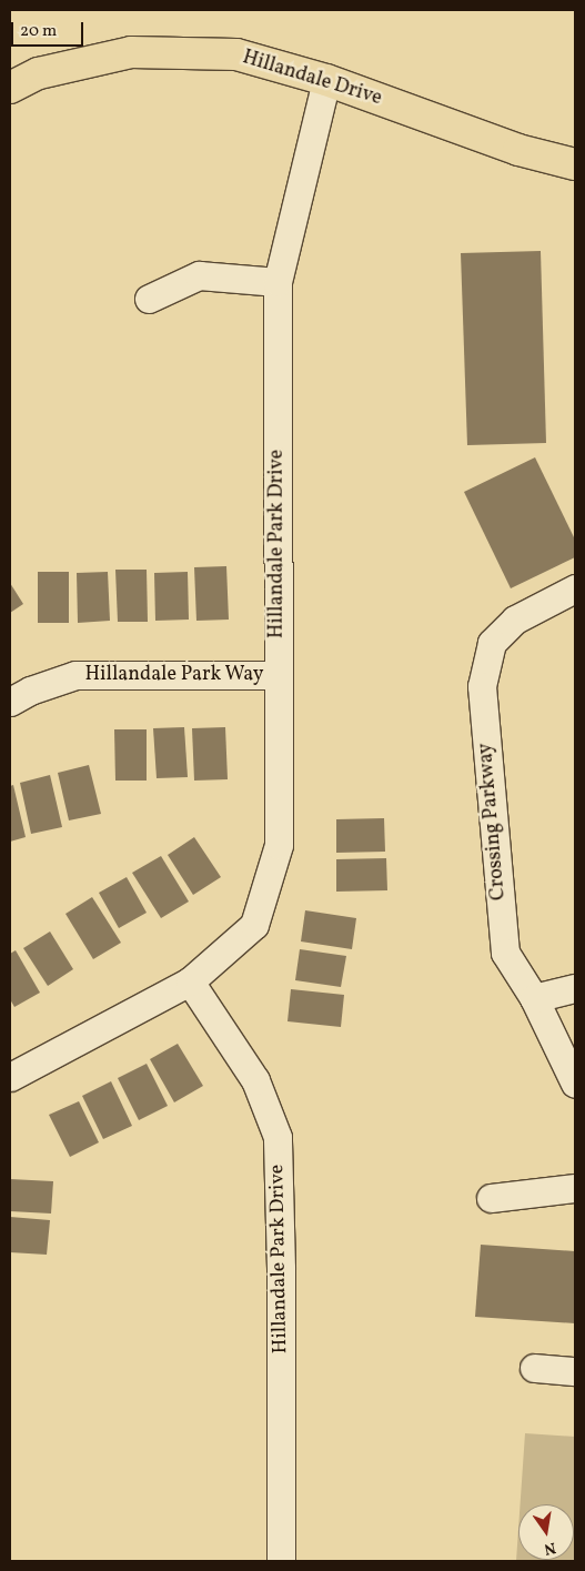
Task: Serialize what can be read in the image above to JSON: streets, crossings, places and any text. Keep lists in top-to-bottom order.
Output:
{
  "streets": {
    "main road": ["Hillandale Drive"],
    "street": ["Hillandale Park Drive", "Hillandale Park Way", "Crossing Parkway"]
  },
  "crossings": [
    ["Hillandale Drive", "Hillandale Park Drive"],
    ["Hillandale Park Drive", "Hillandale Park Way"]
  ],
  "scale_bar": "20 m",
  "north": "bottom"
}
